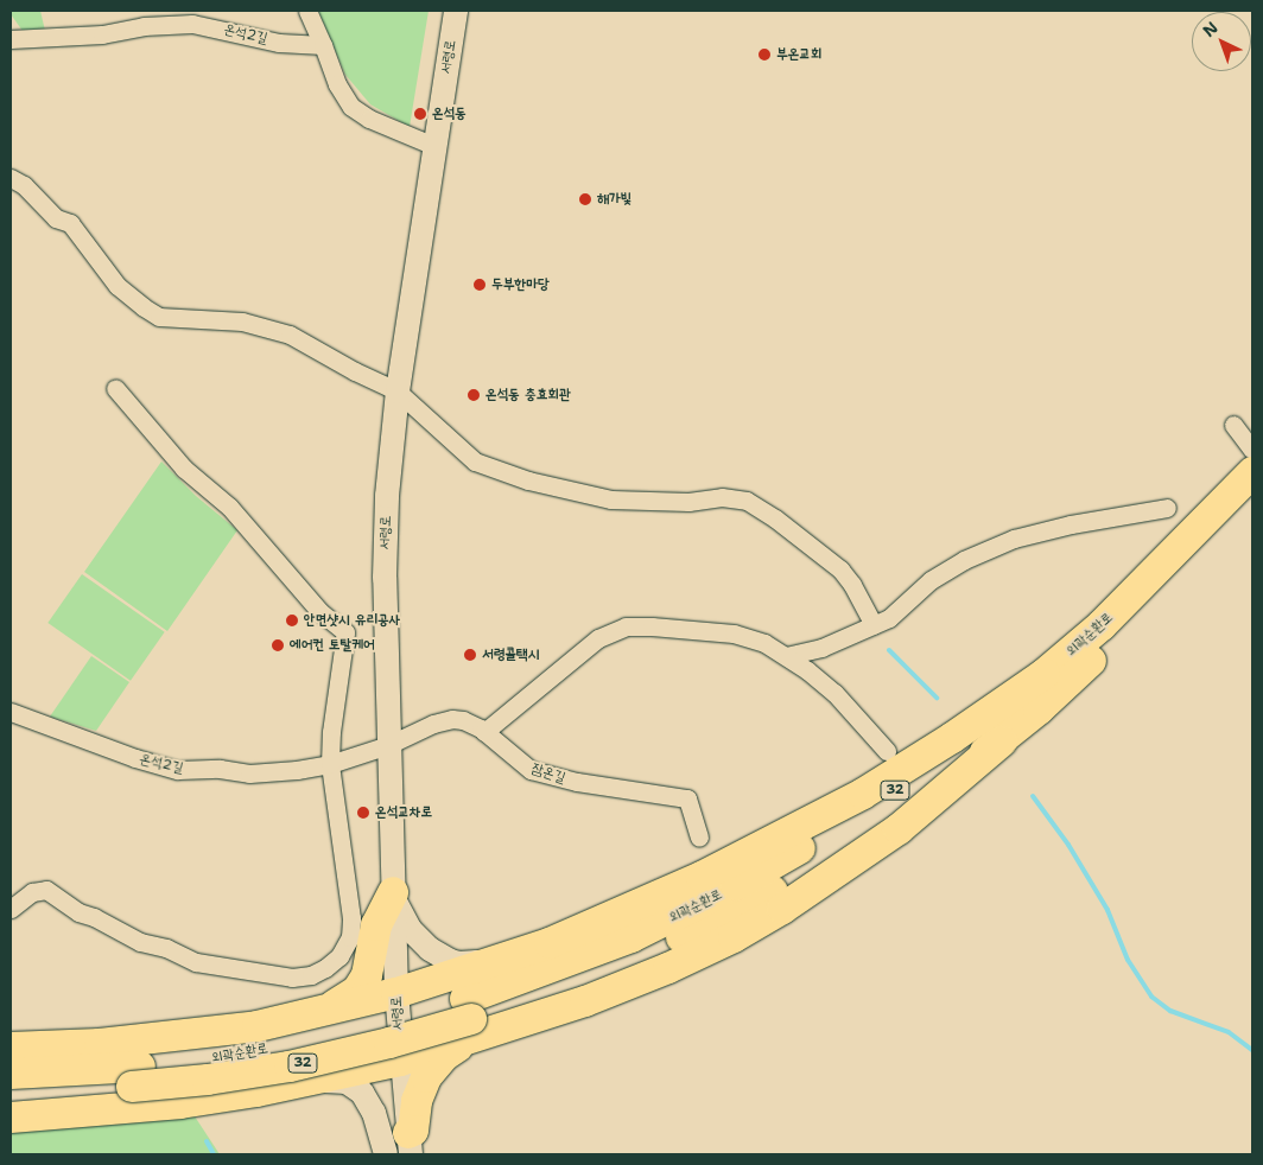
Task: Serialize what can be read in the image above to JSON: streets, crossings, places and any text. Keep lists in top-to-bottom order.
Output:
{
  "streets": {
    "highway": ["외곽순환로", "32"],
    "street": ["온석2길", "서령로", "잠온길"]
  },
  "crossings": [
    ["온석2길", "서령로"],
    ["온석2길", "잠온길"],
    ["서령로", "잠온길"]
  ],
  "places": [
    "부온교회",
    "온석동",
    "해가빛",
    "두부한마당",
    "온석동 충효회관",
    "안면샷시 유리공사",
    "에어컨 토탈케어",
    "서령콜택시",
    "온석교차로"
  ],
  "north": "top left"
}
